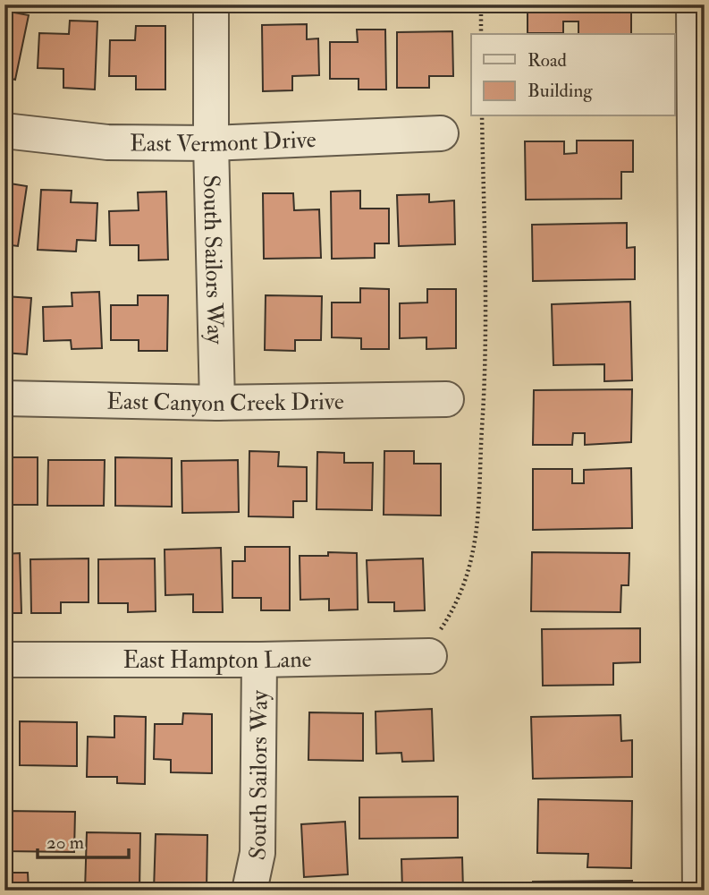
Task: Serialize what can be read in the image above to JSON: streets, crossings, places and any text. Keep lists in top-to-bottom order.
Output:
{
  "streets": {
    "street": [
      "East Vermont Drive",
      "South Sailors Way",
      "East Canyon Creek Drive",
      "East Hampton Lane"
    ]
  },
  "crossings": [
    ["East Vermont Drive", "South Sailors Way"],
    ["South Sailors Way", "East Canyon Creek Drive"],
    ["South Sailors Way", "East Hampton Lane"]
  ],
  "legend": ["Road", "Building"],
  "scale_bar": "20 m"
}
